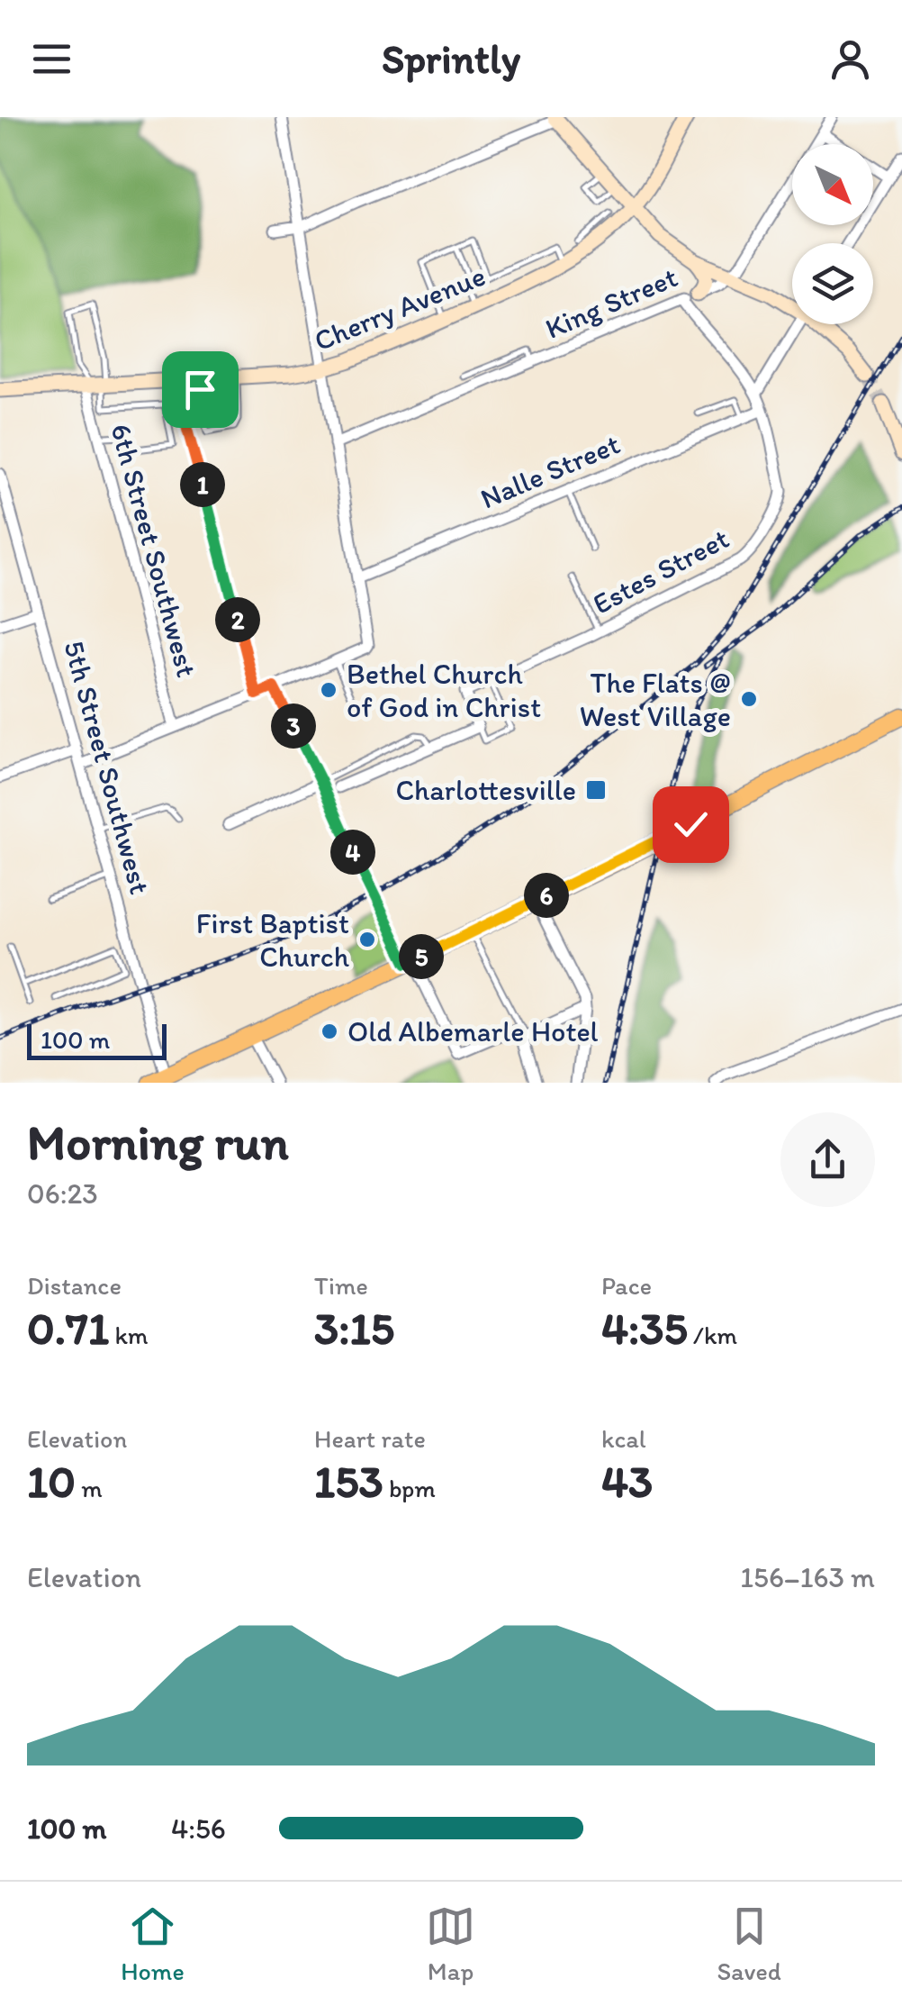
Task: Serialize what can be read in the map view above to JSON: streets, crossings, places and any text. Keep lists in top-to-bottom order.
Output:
{
  "streets": {
    "main road": ["Cherry Avenue"],
    "street": [
      "King Street",
      "Nalle Street",
      "6th Street Southwest",
      "Estes Street",
      "5th Street Southwest"
    ]
  },
  "crossings": [
    ["Cherry Avenue", "6th Street Southwest"],
    ["Nalle Street", "Estes Street"]
  ],
  "places": {
    "other": [
      "Bethel Church of God in Christ",
      "The Flats @ West Village",
      "First Baptist Church",
      "Old Albemarle Hotel"
    ],
    "transit": ["Charlottesville"]
  },
  "scale_bar": "100 m",
  "north": "bottom right",
  "page": {
    "header": "Sprintly",
    "pins": [
      "1",
      "2",
      "3",
      "4",
      "6",
      "5"
    ],
    "scale": "100 m",
    "heading": ["Morning run", "06:23"],
    "stats": [
      ["Distance", "0.71 km"],
      ["Time", "3:15"],
      ["Pace", "4:35 /km"],
      ["Elevation", "10 m"],
      ["Heart rate", "153 bpm"],
      ["kcal", "43"]
    ],
    "chart": ["Elevation", "156–163 m"],
    "list": [
      {
        "name": "100 m",
        "note": "4:56"
      }
    ],
    "tabs": ["Home", "Map", "Saved"]
  }
}
